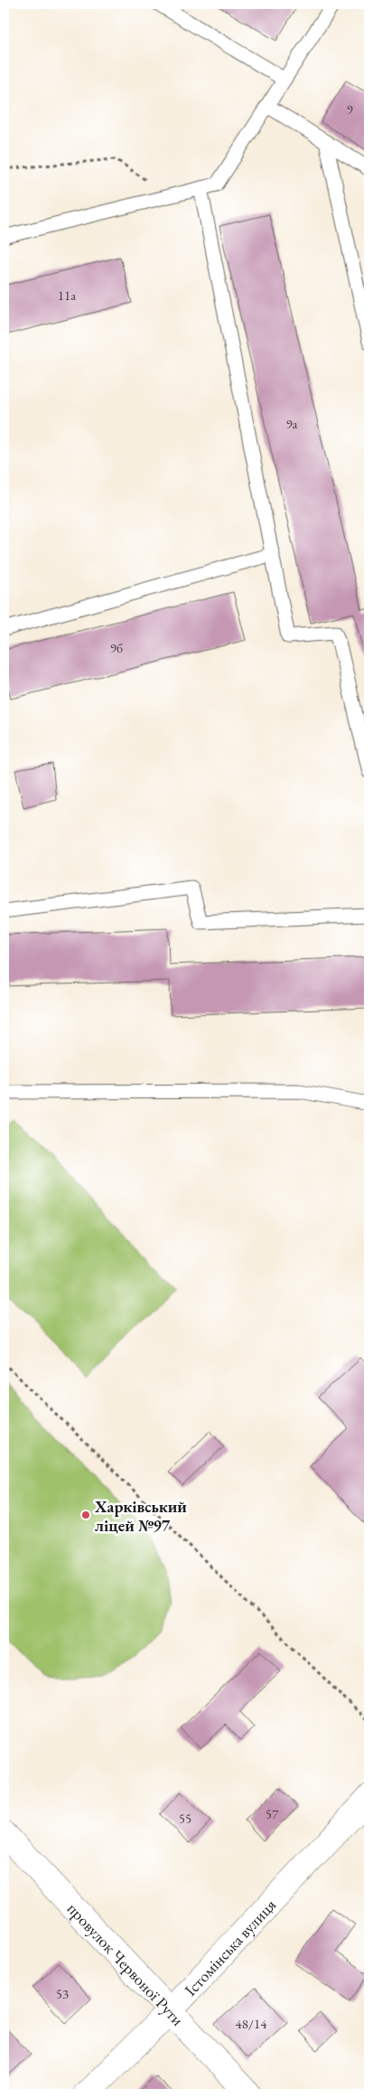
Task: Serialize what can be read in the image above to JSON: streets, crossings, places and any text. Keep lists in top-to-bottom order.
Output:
{
  "streets": {
    "street": ["Істомінська вулиця", "провулок Червоної Рути"]
  },
  "crossings": [
    ["Істомінська вулиця", "провулок Червоної Рути"]
  ],
  "places": ["Харківський ліцей №97"],
  "house_numbers": [
    "9",
    "11а",
    "9а",
    "9б",
    "57",
    "55",
    "53",
    "48/14"
  ]
}
